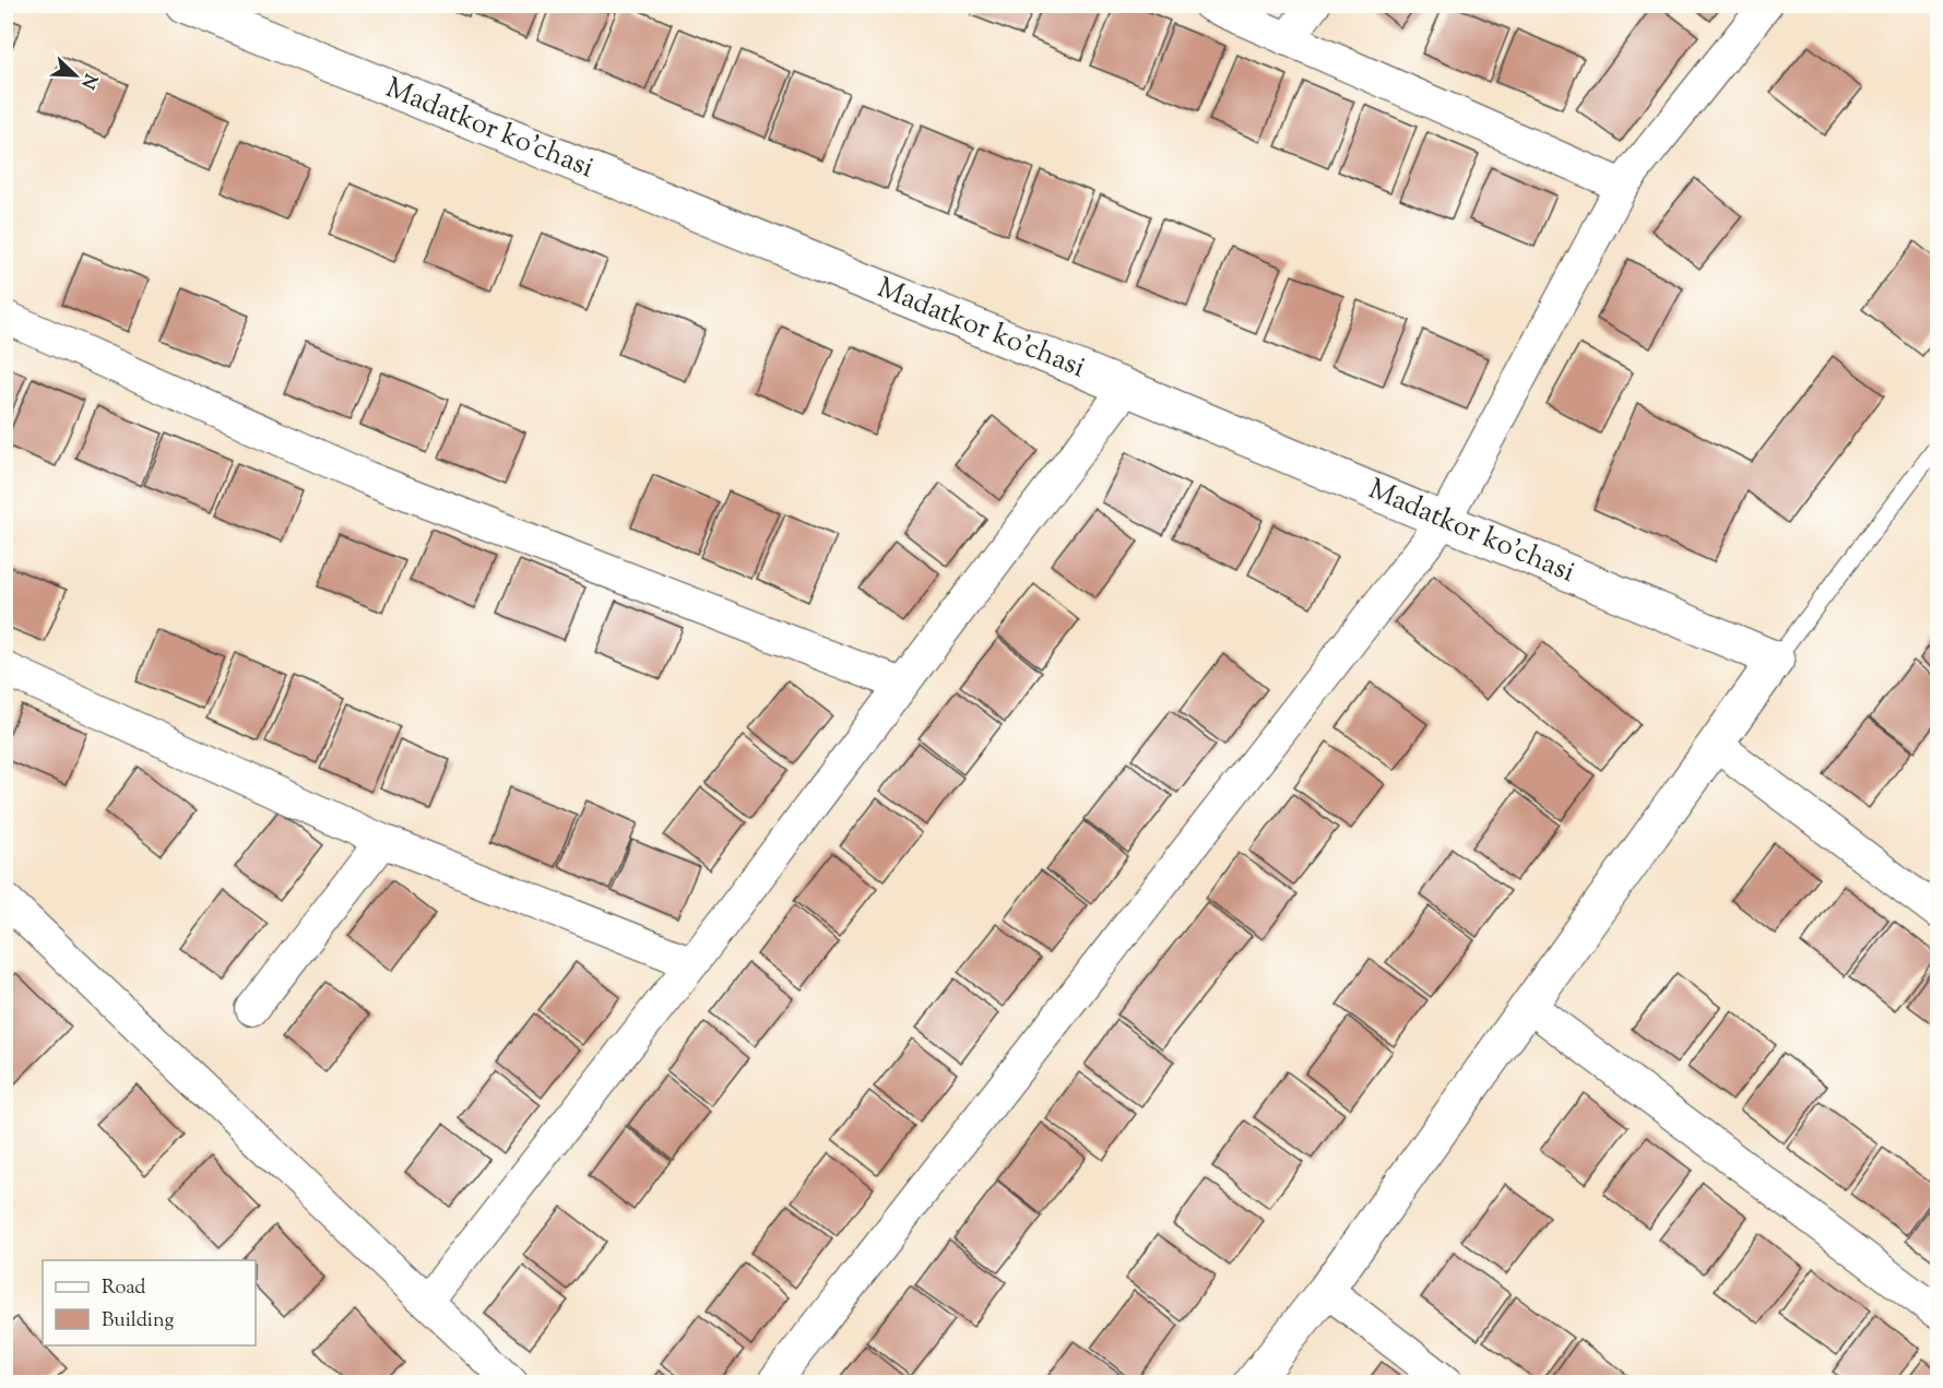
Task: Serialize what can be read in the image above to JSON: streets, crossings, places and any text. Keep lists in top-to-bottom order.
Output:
{
  "streets": {
    "street": ["Madatkor ko'chasi"]
  },
  "legend": ["Road", "Building"],
  "north": "bottom right"
}
